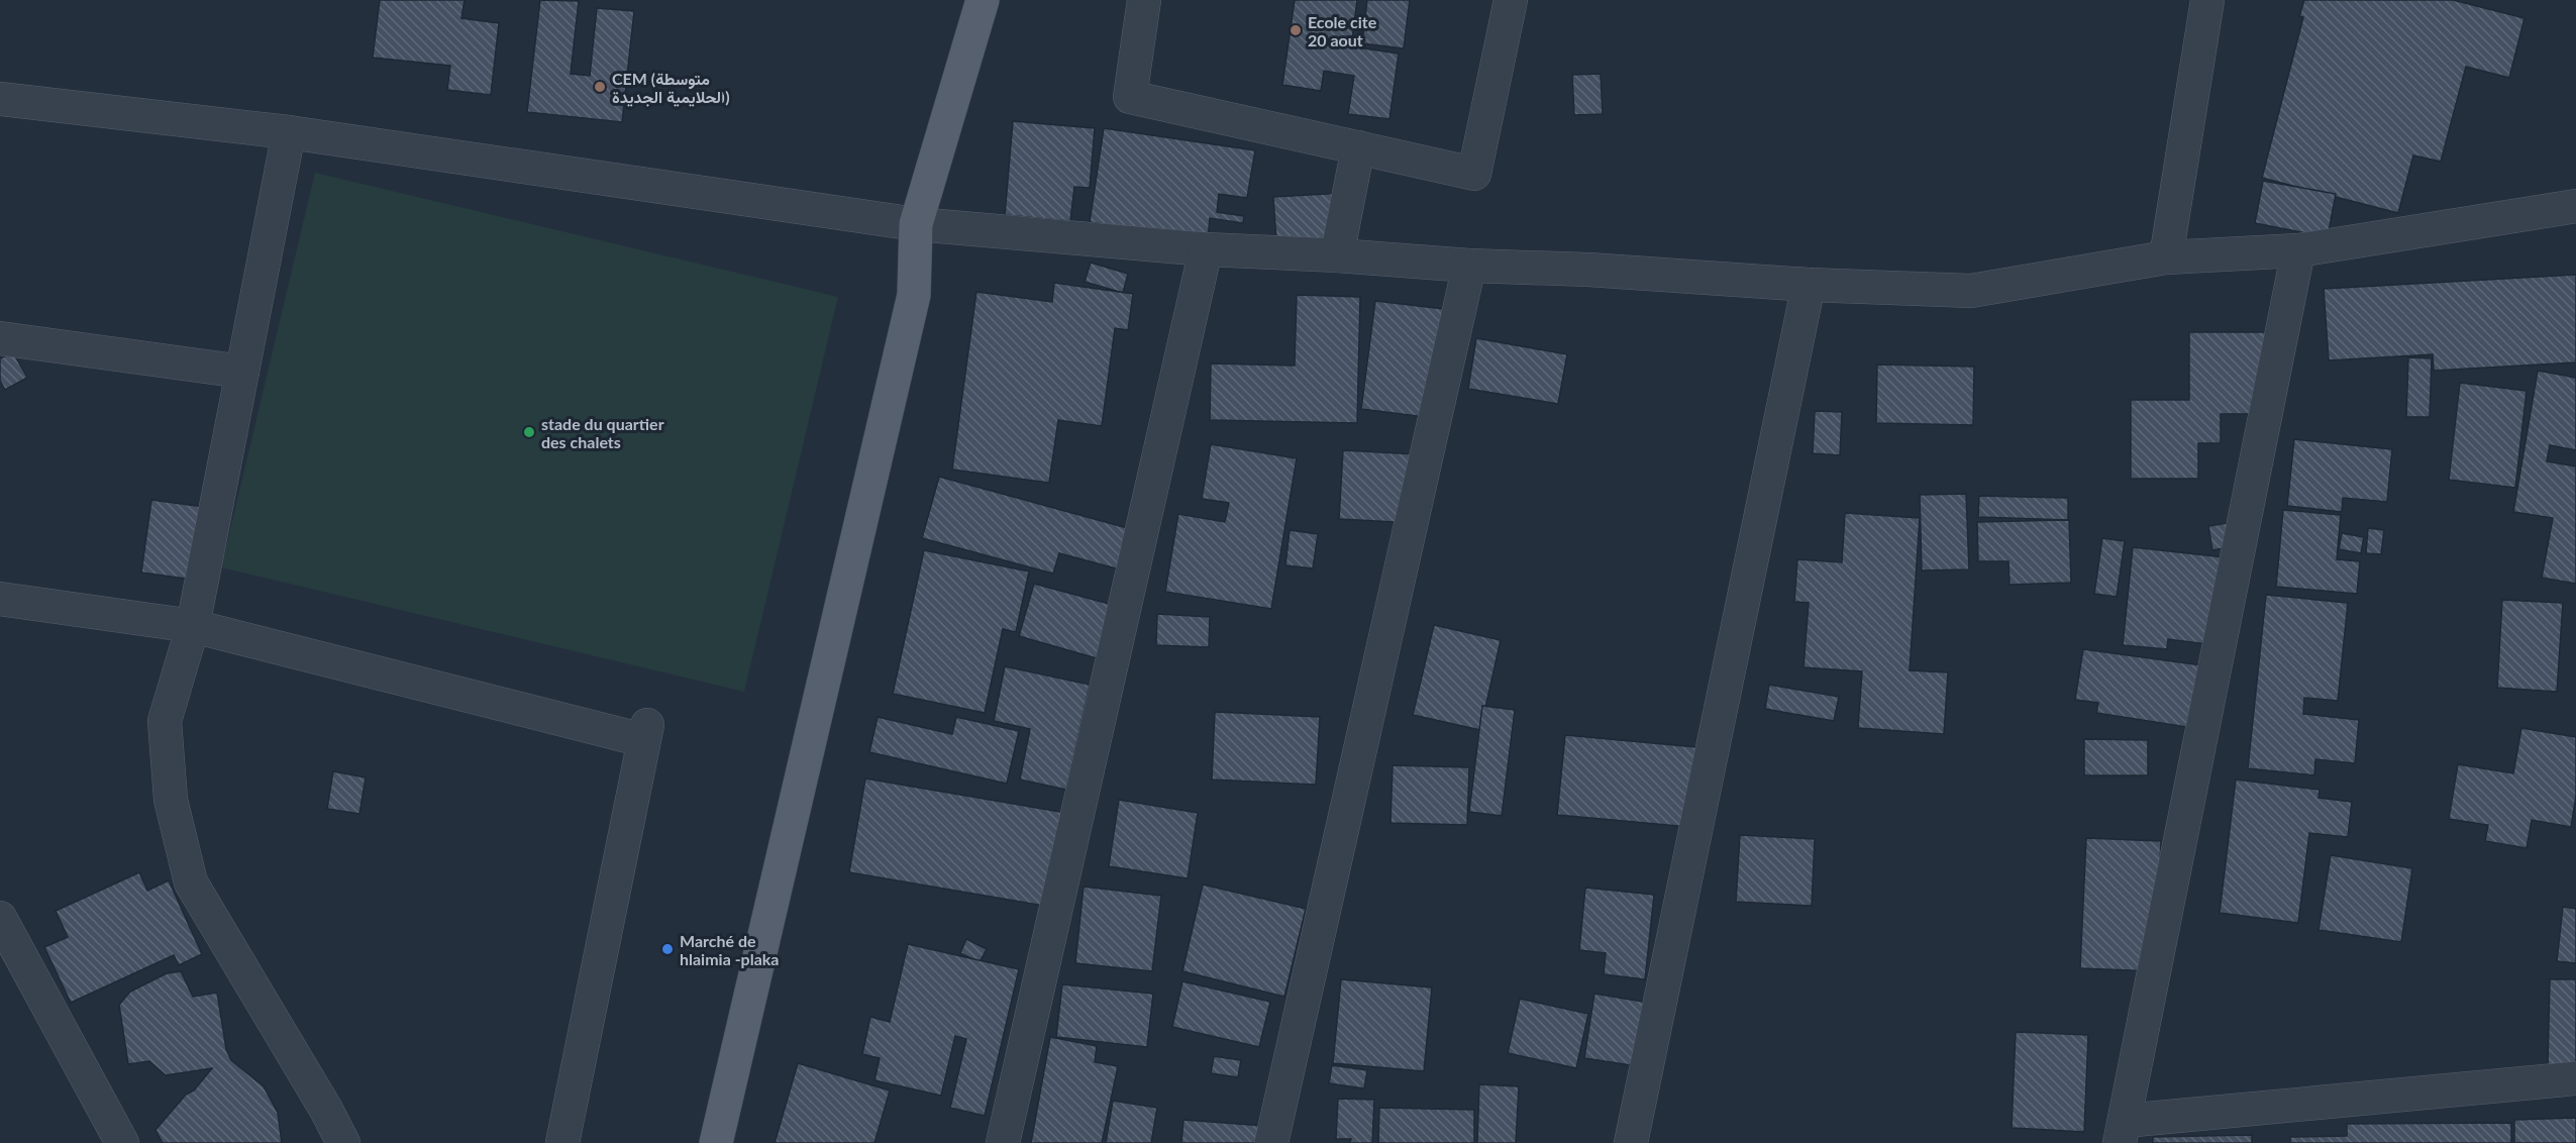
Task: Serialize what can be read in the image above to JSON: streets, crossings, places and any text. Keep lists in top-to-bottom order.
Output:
{
  "places": [
    "Ecole cite 20 aout",
    "CEM (متوسطة الحلايمية الجديدة)",
    "stade du quartier des chalets",
    "Marché de hlaimia -plaka"
  ]
}
